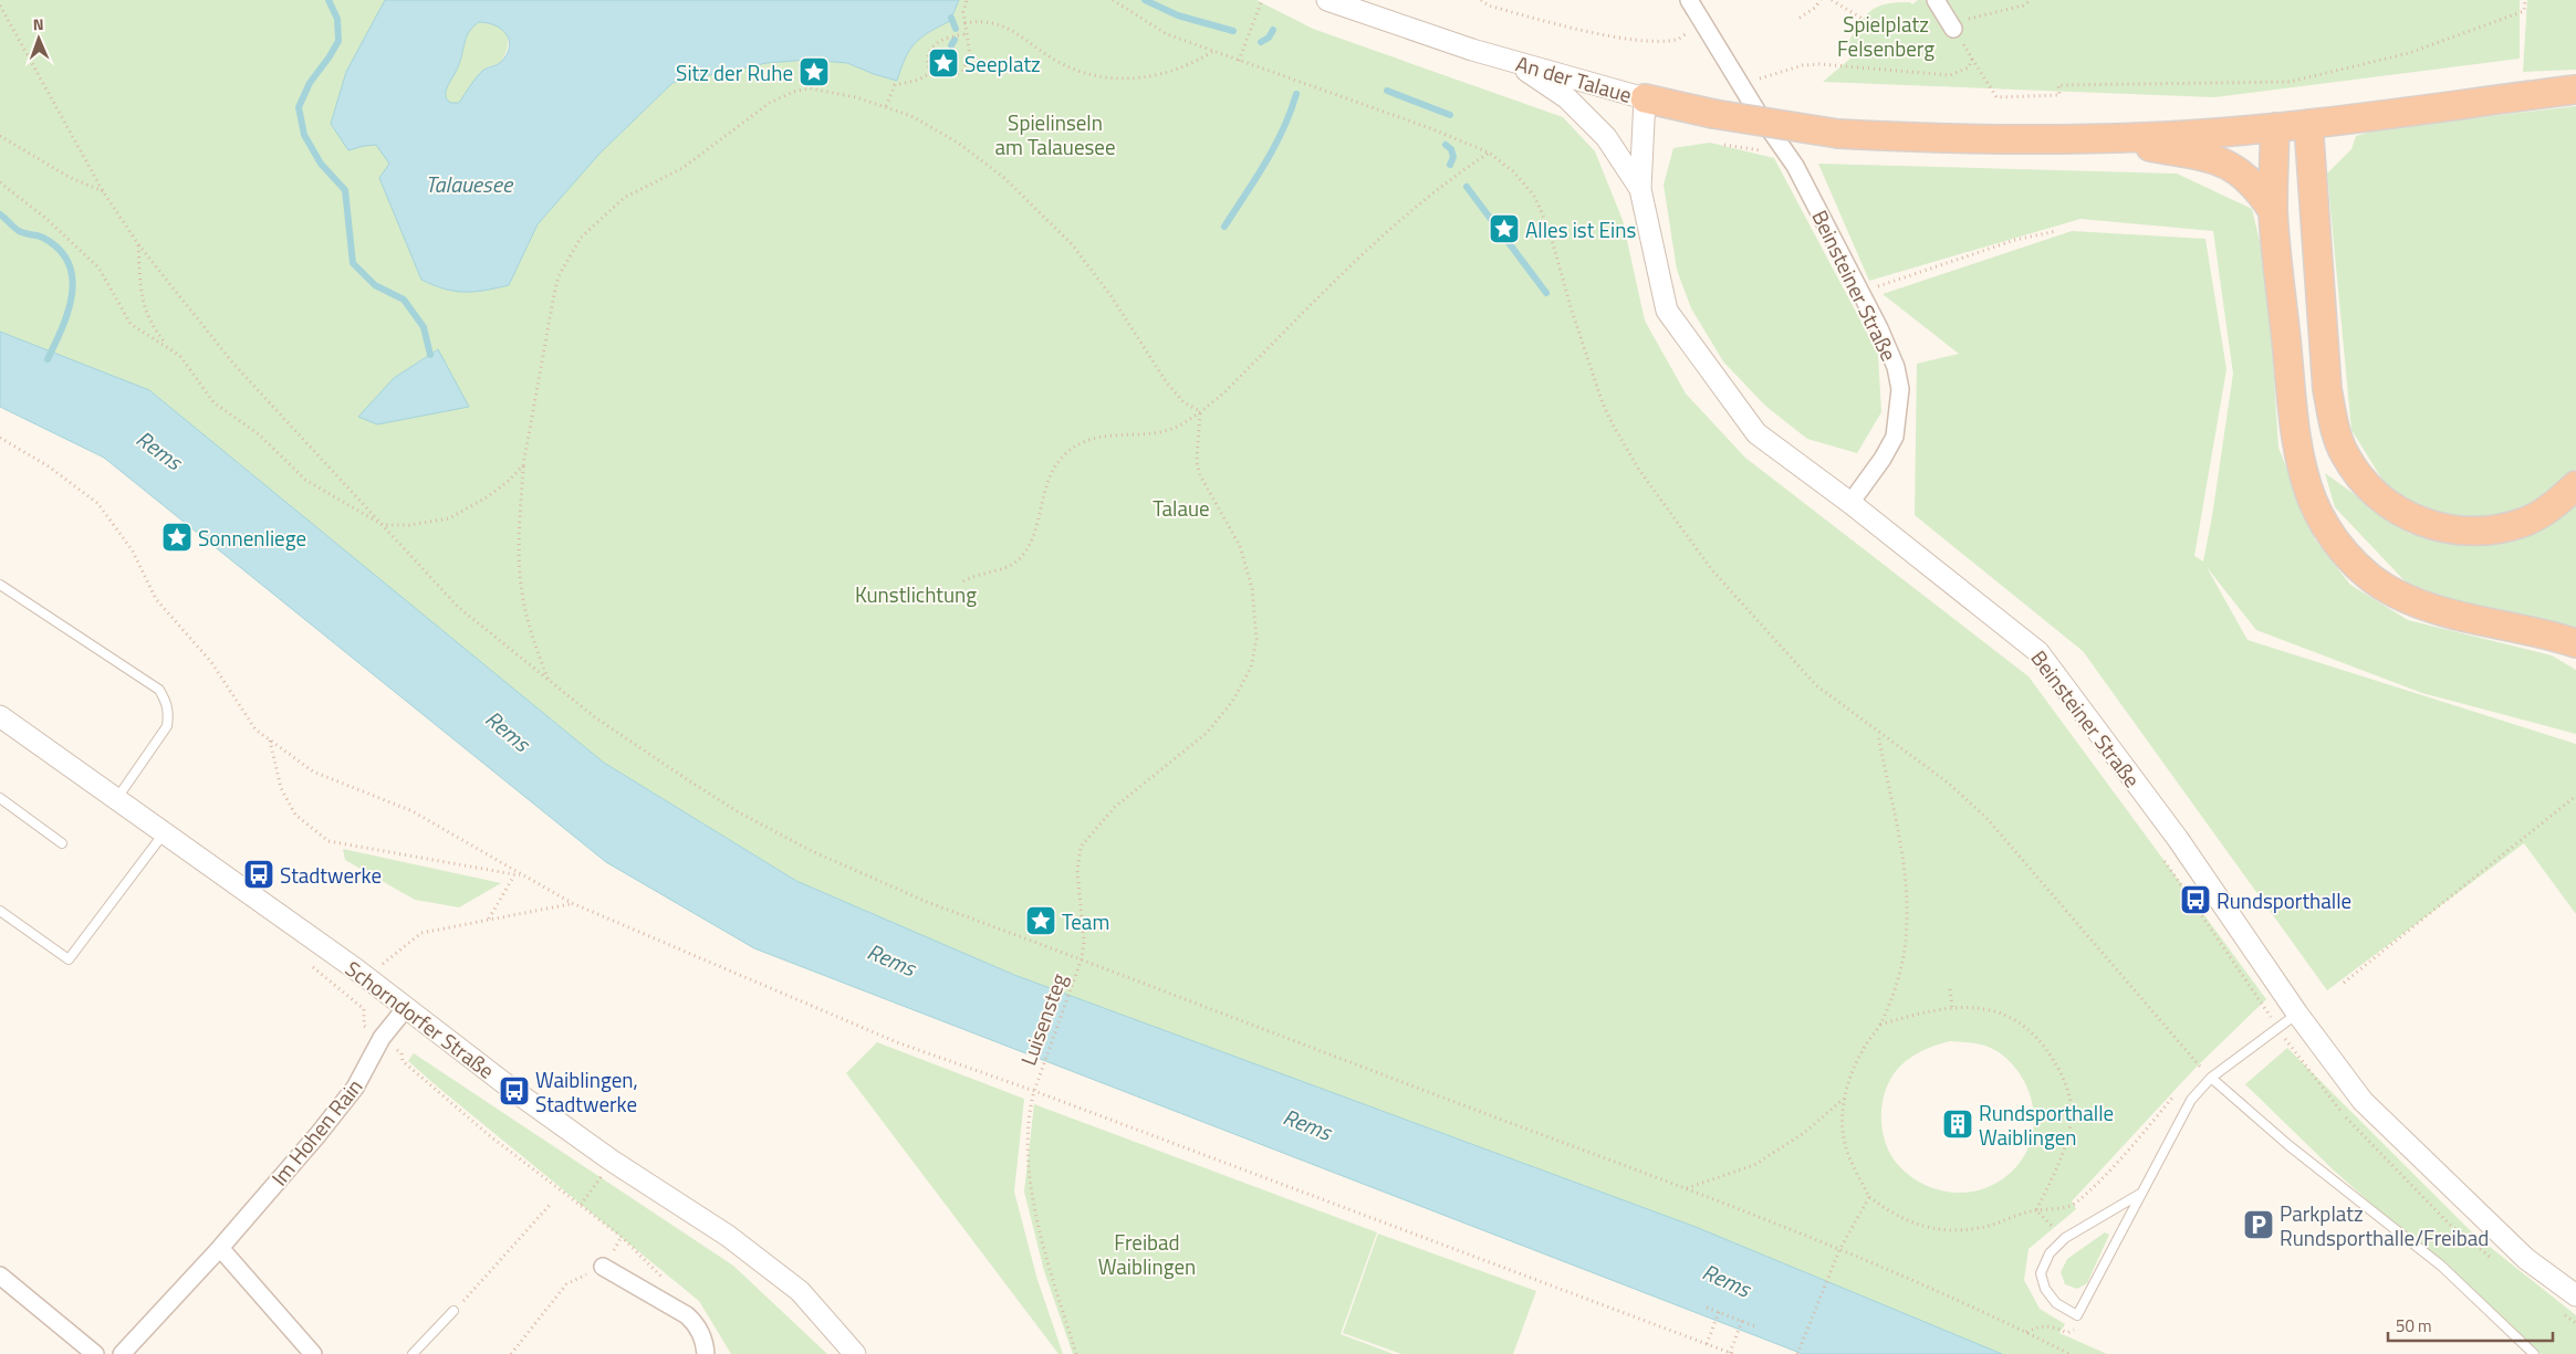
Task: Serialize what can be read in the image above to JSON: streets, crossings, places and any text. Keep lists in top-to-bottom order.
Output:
{
  "streets": {
    "street": [
      "An der Talaue",
      "Beinsteiner Straße",
      "Schorndorfer Straße",
      "Im Hohen Rain"
    ],
    "path": ["Luisensteg"]
  },
  "crossings": [
    ["An der Talaue", "Beinsteiner Straße"],
    ["Schorndorfer Straße", "Im Hohen Rain"]
  ],
  "water": ["Talauesee", "Rems"],
  "parks": [
    "Spielplatz Felsenberg",
    "Spielinseln am Talauesee",
    "Talaue",
    "Kunstlichtung",
    "Freibad Waiblingen"
  ],
  "places": {
    "place": [
      "Seeplatz",
      "Sitz der Ruhe",
      "Alles ist Eins",
      "Sonnenliege",
      "Team"
    ],
    "bus stop": ["Stadtwerke", "Rundsporthalle", "Waiblingen, Stadtwerke"],
    "building": ["Rundsporthalle Waiblingen"],
    "parking": ["Parkplatz Rundsporthalle/Freibad"]
  },
  "scale_bar": "50 m",
  "north": "top"
}
